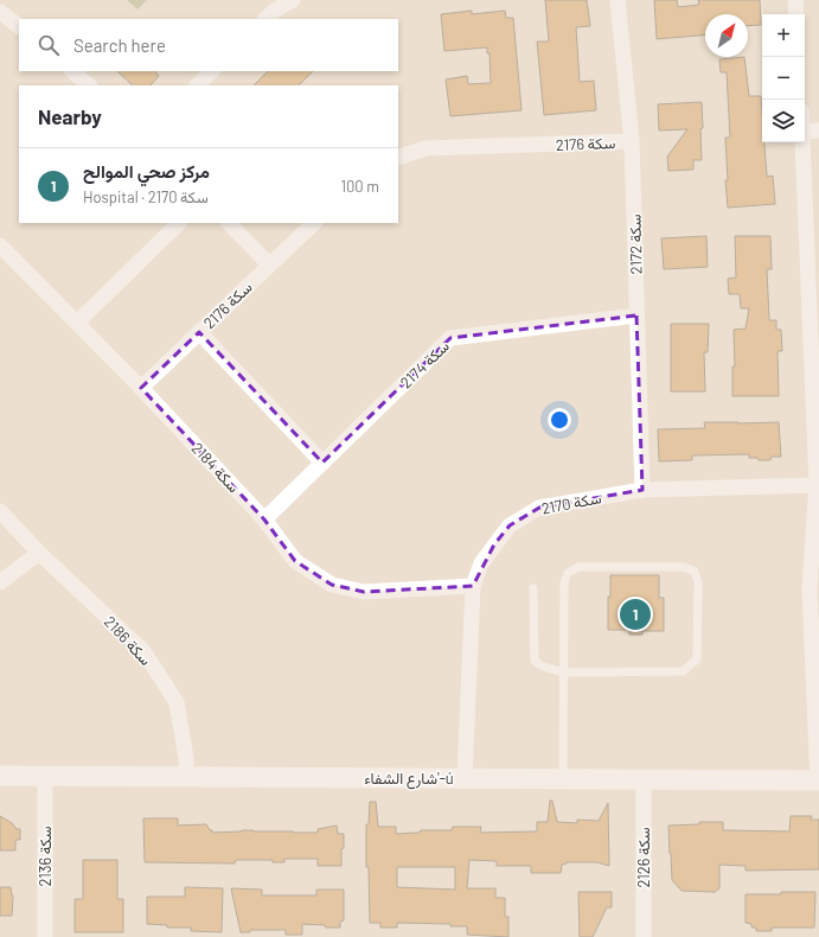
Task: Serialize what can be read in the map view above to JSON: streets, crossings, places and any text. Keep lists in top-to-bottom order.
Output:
{
  "streets": {
    "street": [
      "سكة 2176",
      "سكة 2172",
      "سكة 2174",
      "سكة 2184",
      "سكة 2170",
      "سكة 2186",
      "شارع الشفاء'-ú",
      "سكة 2136",
      "سكة 2126"
    ]
  },
  "crossings": [
    ["سكة 2176", "سكة 2172"],
    ["سكة 2176", "سكة 2184"],
    ["سكة 2172", "سكة 2174"],
    ["سكة 2172", "سكة 2170"],
    ["سكة 2174", "سكة 2184"],
    ["سكة 2184", "سكة 2170"],
    ["سكة 2170", "شارع الشفاء'-ú"],
    ["سكة 2186", "شارع الشفاء'-ú"],
    ["شارع الشفاء'-ú", "سكة 2136"],
    ["شارع الشفاء'-ú", "سكة 2126"]
  ],
  "north": "top right",
  "page": {
    "map_buttons": ["+", "−"],
    "search": "Search here",
    "heading": "Nearby",
    "list": [
      {
        "mark": "1",
        "name": "مركز صحي الموالح",
        "note": "Hospital · سكة 2170",
        "value": "100 m"
      }
    ],
    "pins": "1"
  }
}
